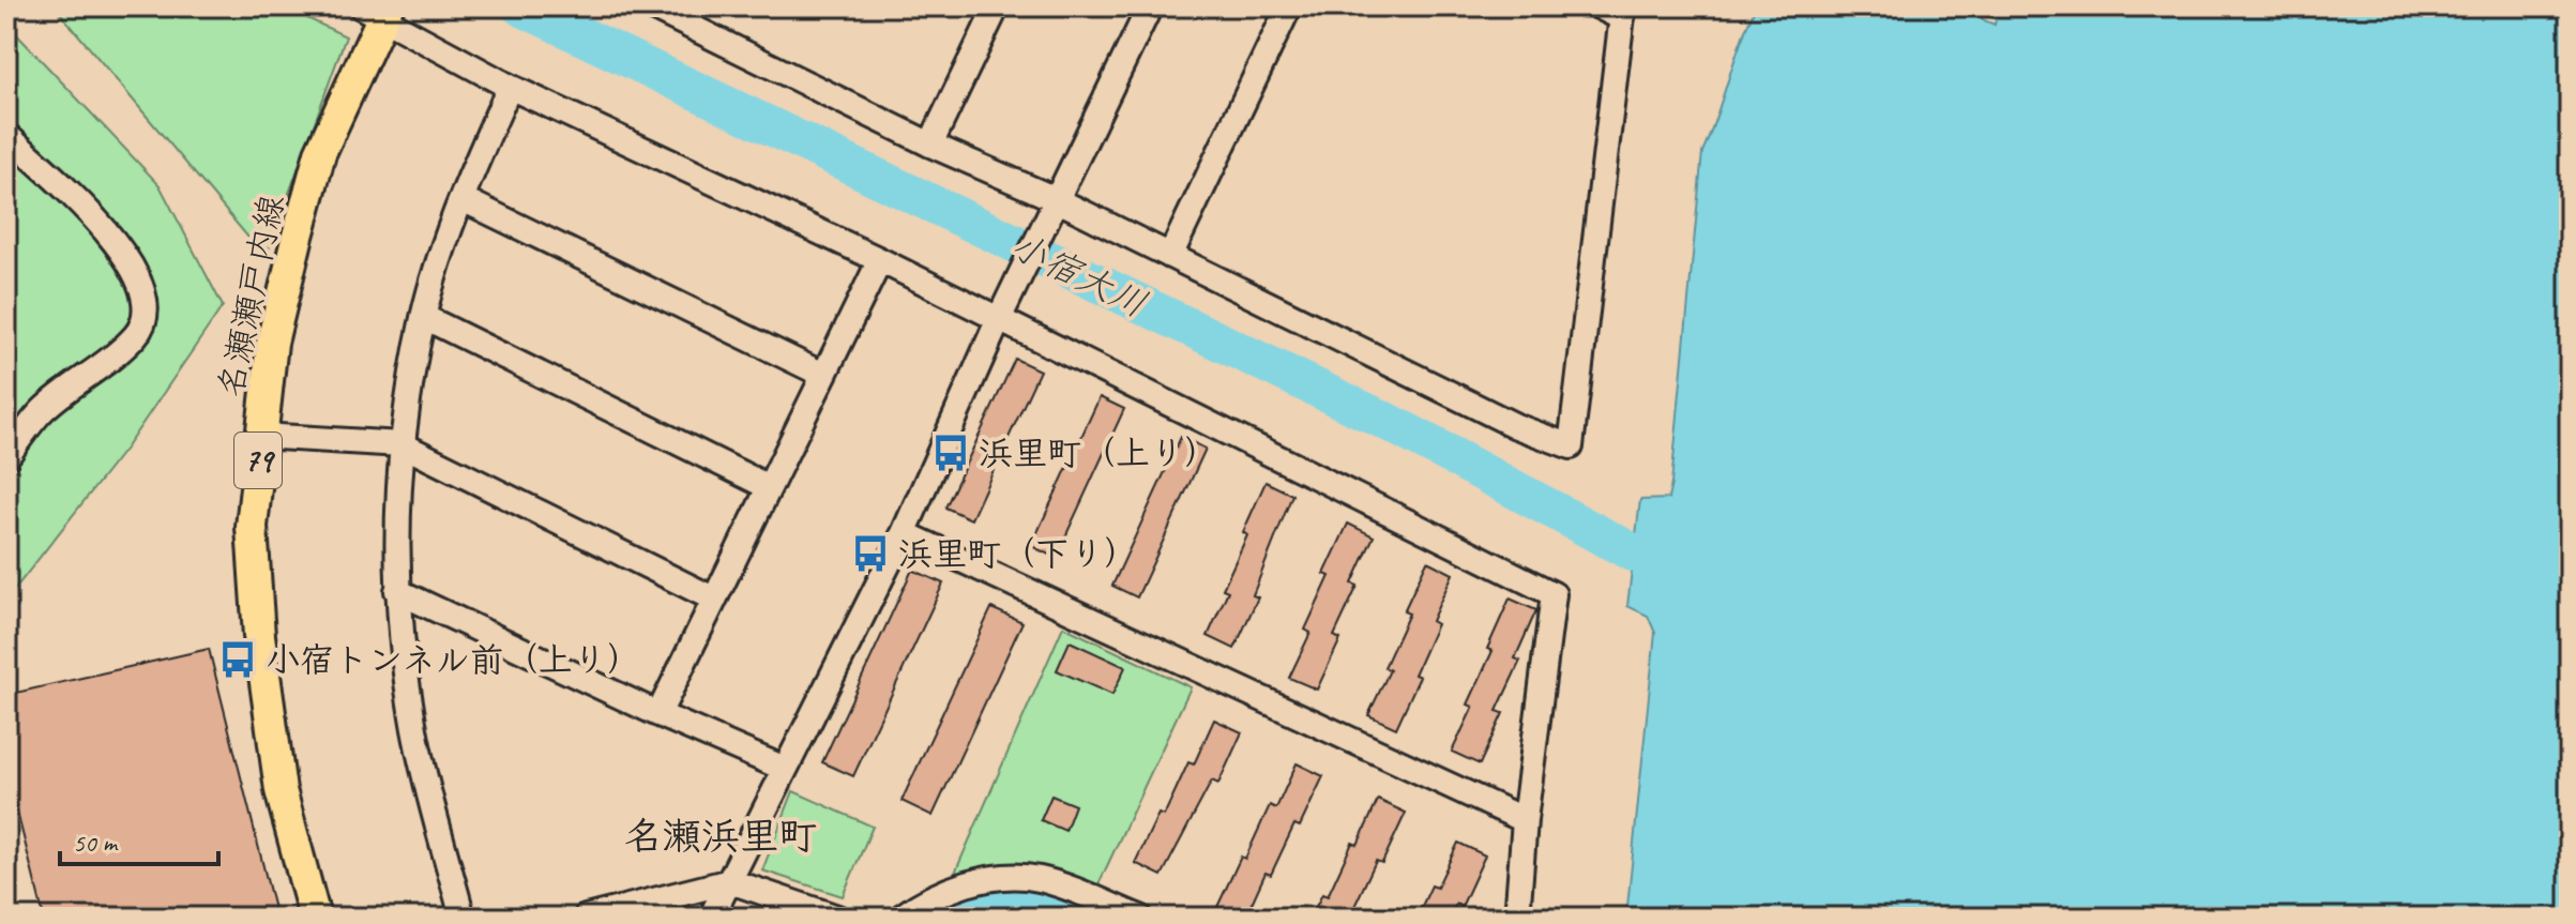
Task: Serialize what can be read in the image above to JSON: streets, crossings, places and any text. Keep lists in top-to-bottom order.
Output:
{
  "streets": {
    "main road": ["名瀬瀬戸内線", "79"]
  },
  "districts": ["名瀬浜里町"],
  "water": ["小宿大川"],
  "places": {
    "bus stop": ["浜里町（上り）", "浜里町（下り）", "小宿トンネル前（上り）"]
  },
  "scale_bar": "50 m"
}
